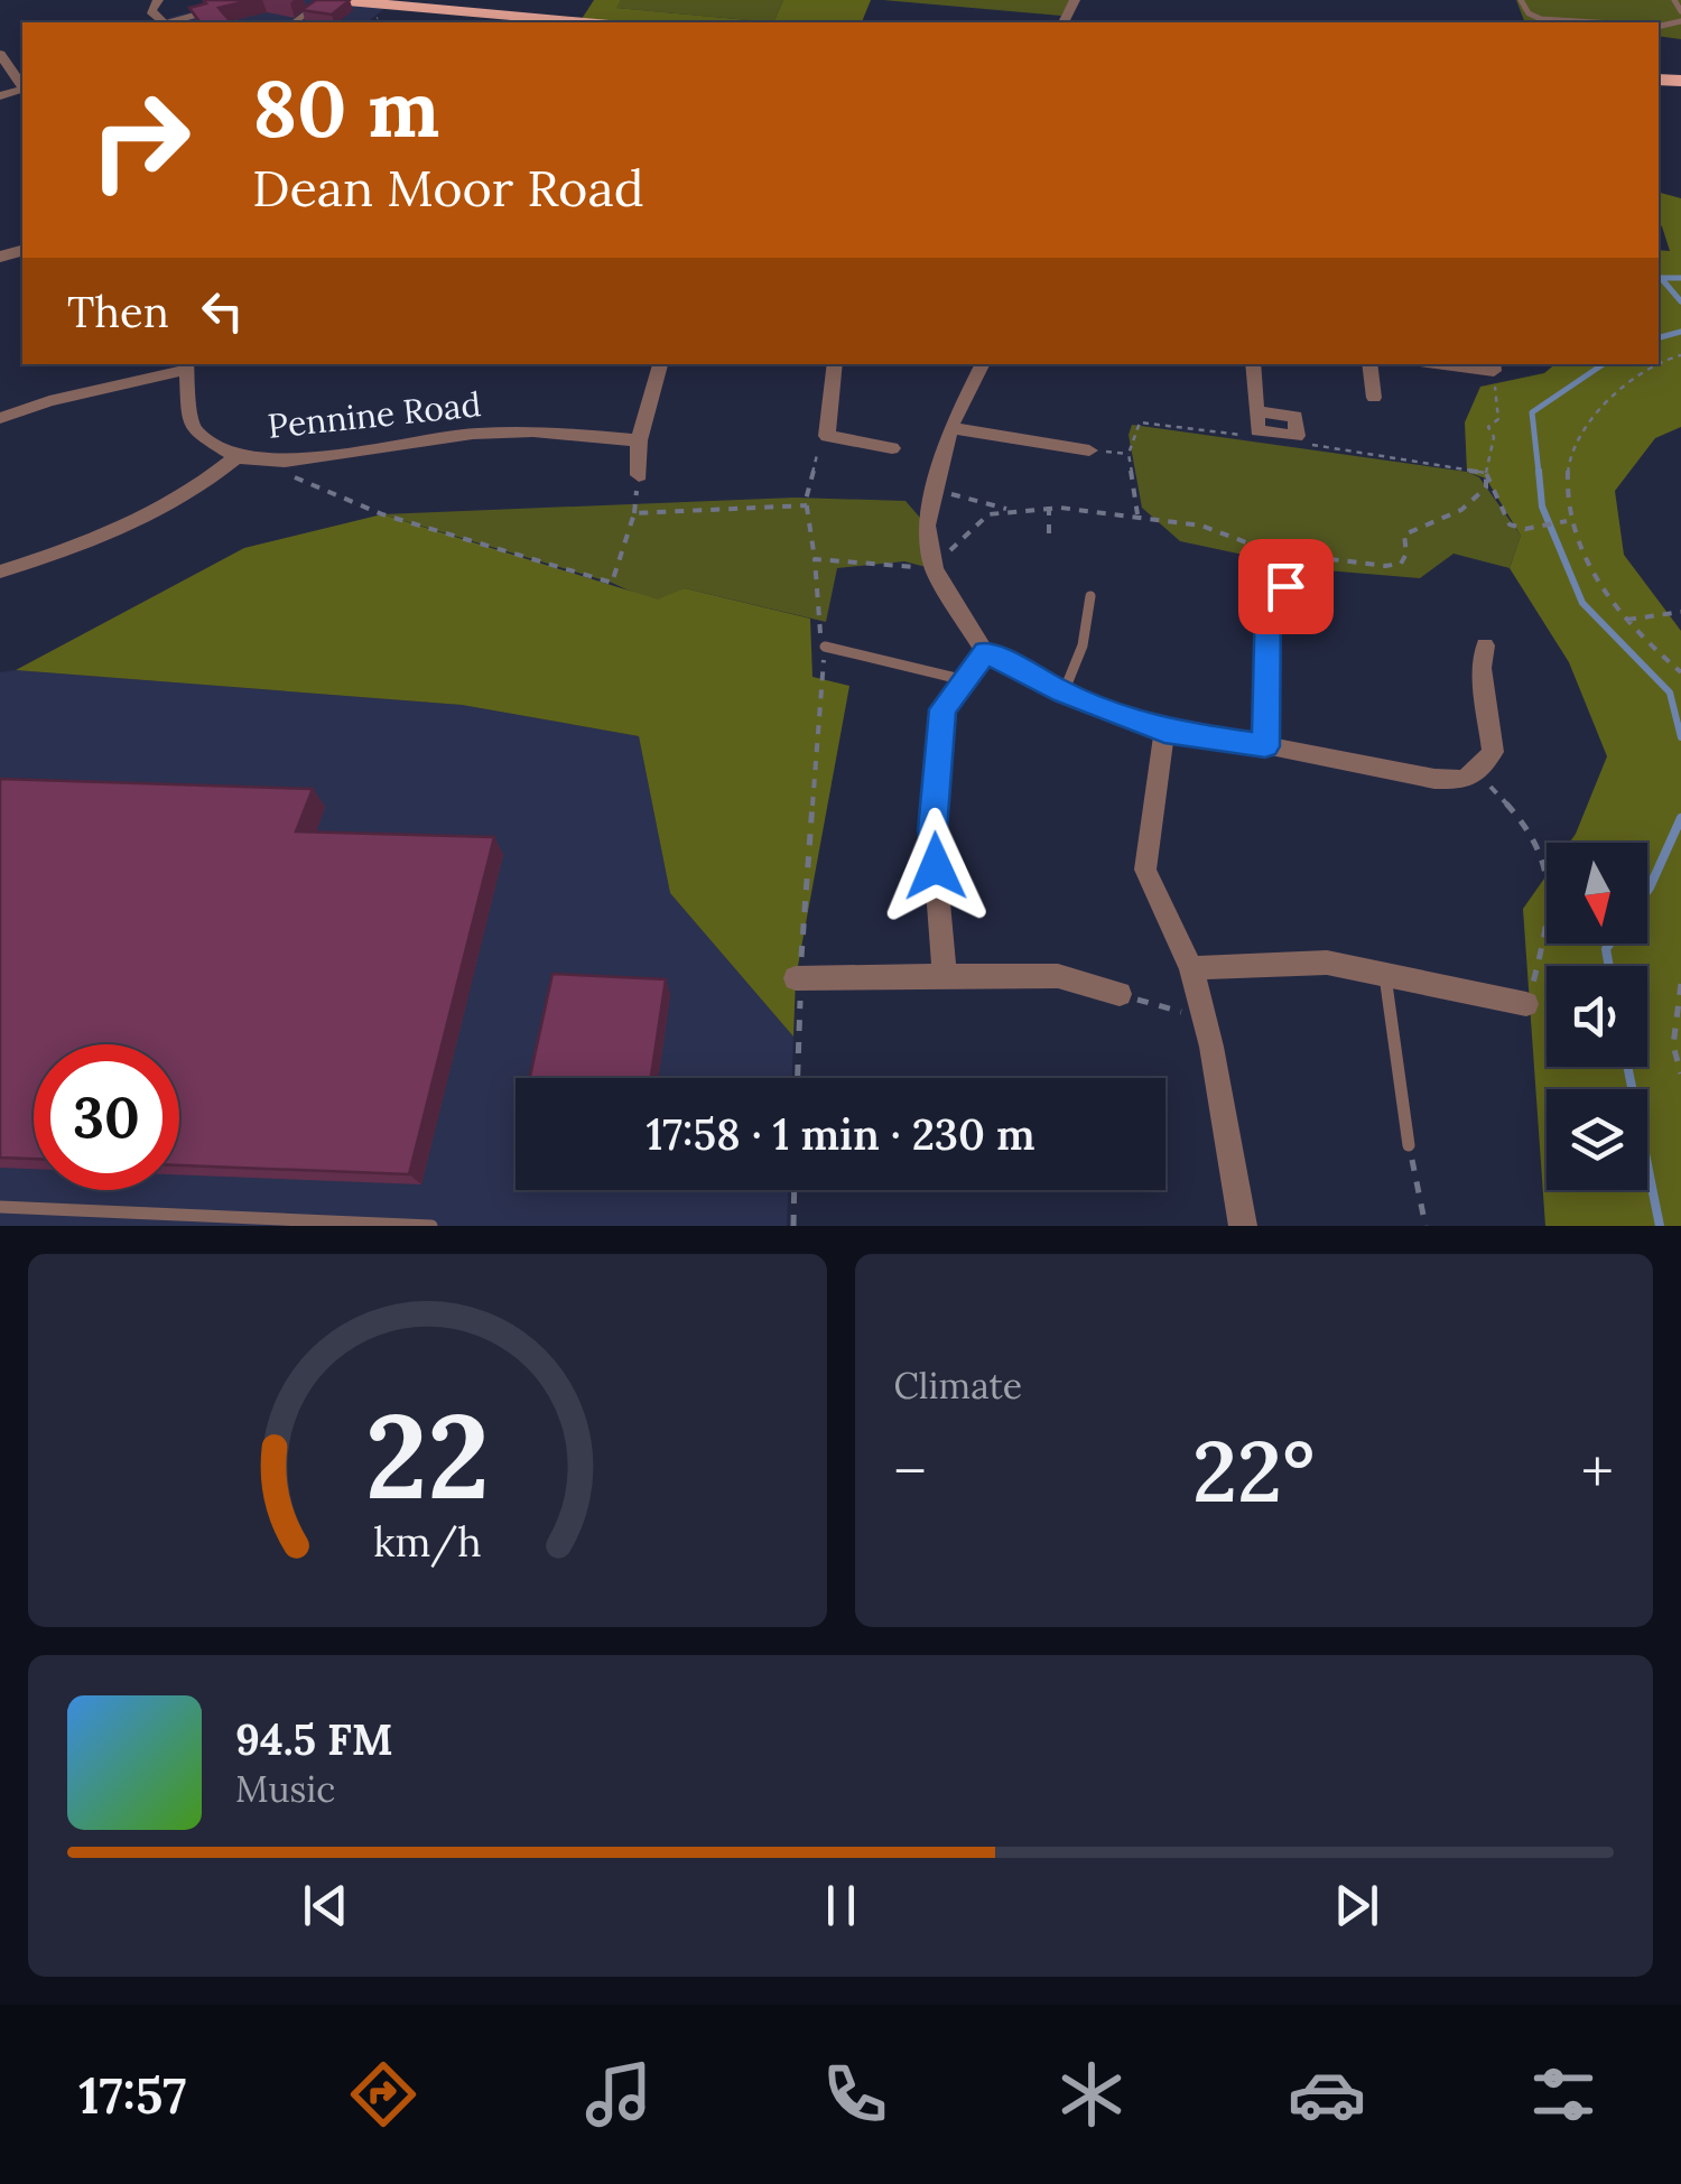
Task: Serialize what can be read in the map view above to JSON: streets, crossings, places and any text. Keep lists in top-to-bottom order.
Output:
{
  "streets": {
    "street": ["Pennine Road"]
  },
  "north": "bottom",
  "page": {
    "turn": ["80 m", "Dean Moor Road"],
    "then": "Then",
    "limit": "30",
    "trip": "17:58 · 1 min · 230 m",
    "tile": "Climate",
    "heat": ["−", "22°", "+"],
    "song": ["94.5 FM", "Music"],
    "tabs": "17:57",
    "gauge": ["22", "km/h"]
  }
}
